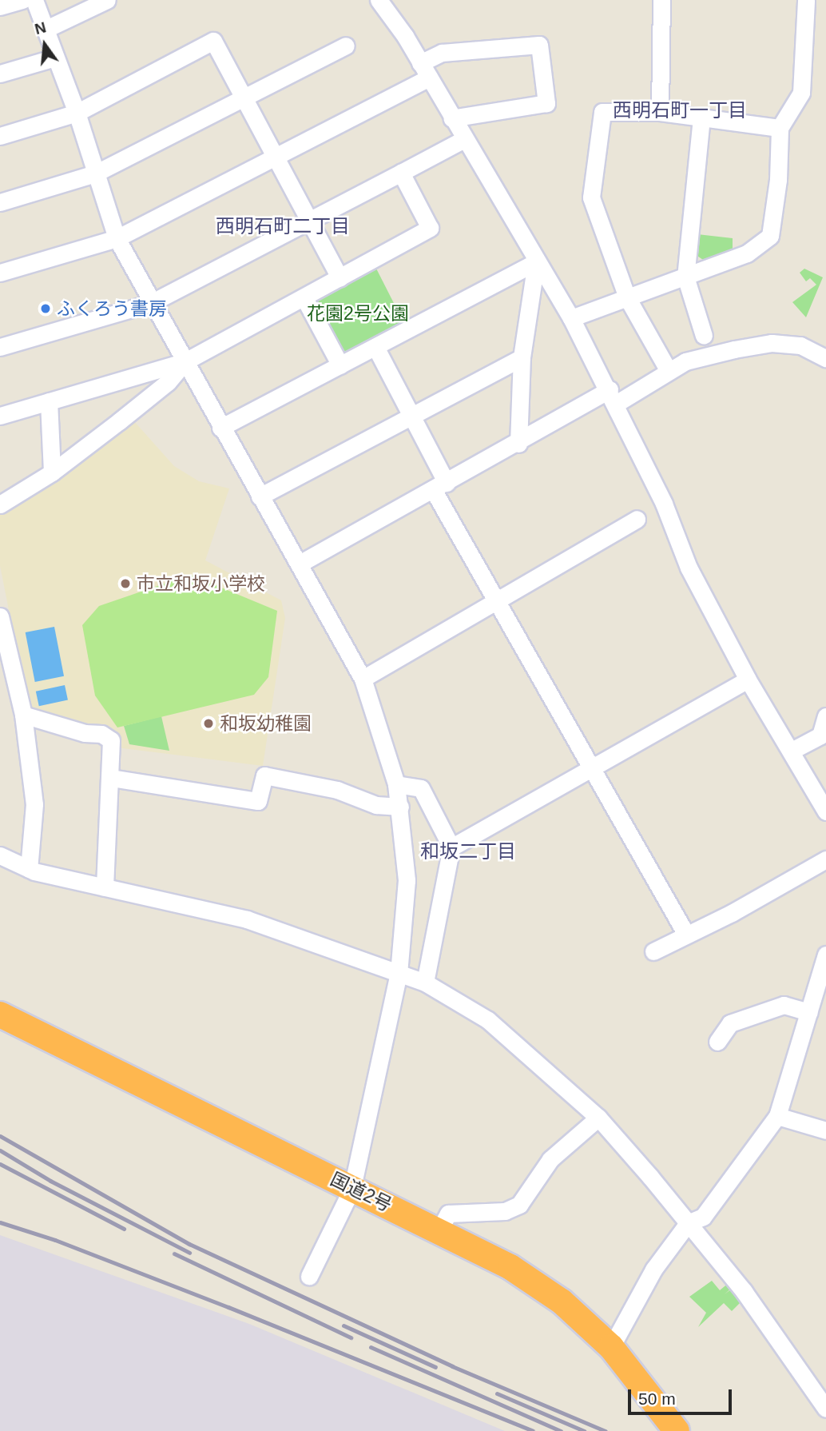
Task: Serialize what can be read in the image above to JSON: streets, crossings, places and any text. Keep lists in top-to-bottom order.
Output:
{
  "streets": {
    "highway": ["国道2号"]
  },
  "districts": ["西明石町一丁目", "西明石町二丁目", "和坂二丁目"],
  "parks": ["花園2号公園"],
  "places": ["ふくろう書房", "市立和坂小学校", "和坂幼稚園"],
  "scale_bar": "50 m",
  "north": "top"
}
